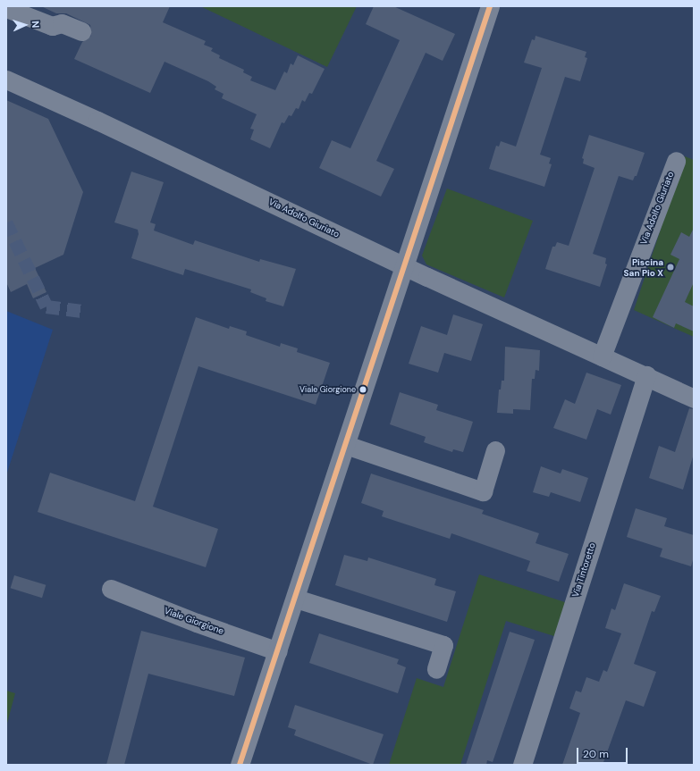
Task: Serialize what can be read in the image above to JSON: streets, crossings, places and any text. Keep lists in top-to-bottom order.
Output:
{
  "streets": {
    "street": ["Via Adolfo Giuriato", "Via Tintoretto", "Viale Giorgione"]
  },
  "crossings": [
    ["Via Adolfo Giuriato", "Via Tintoretto"]
  ],
  "places": ["Piscina San Pio X", "Viale Giorgione"],
  "scale_bar": "20 m",
  "north": "right"
}
